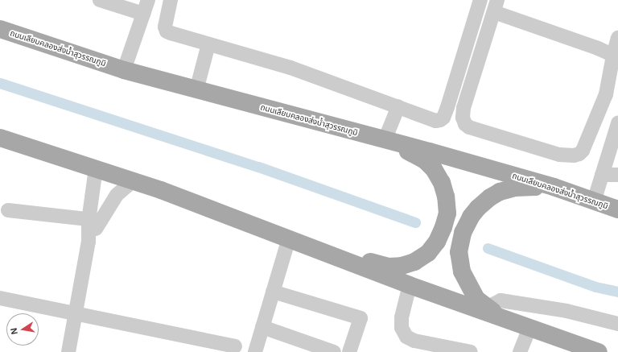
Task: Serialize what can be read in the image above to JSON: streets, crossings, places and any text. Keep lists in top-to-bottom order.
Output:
{
  "streets": {
    "main road": ["ถนนเลียบคลองส่งน้ำสุวรรณภูมิ"]
  },
  "north": "left"
}
